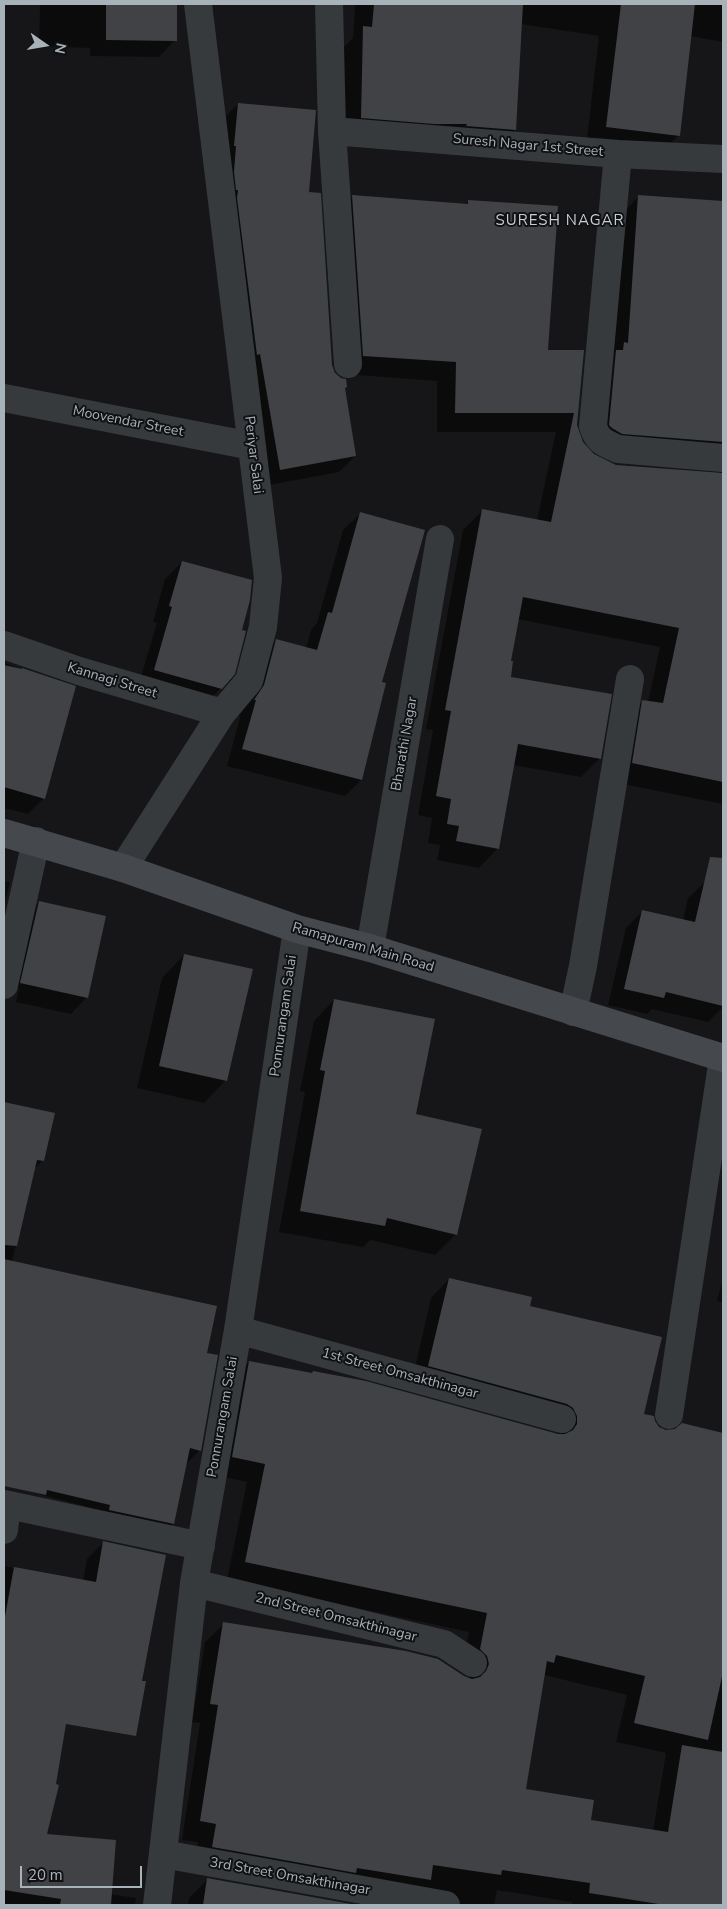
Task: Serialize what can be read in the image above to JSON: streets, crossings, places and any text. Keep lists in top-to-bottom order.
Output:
{
  "streets": {
    "main road": ["Ramapuram Main Road"],
    "street": [
      "Suresh Nagar 1st Street",
      "Moovendar Street",
      "Periyar Salai",
      "Kannagi Street",
      "Bharathi Nagar",
      "Ponnurangam Salai",
      "1st Street Omsakthinagar",
      "2nd Street Omsakthinagar",
      "3rd Street Omsakthinagar"
    ]
  },
  "crossings": [
    ["Moovendar Street", "Periyar Salai"],
    ["Periyar Salai", "Kannagi Street"],
    ["Periyar Salai", "Ramapuram Main Road"],
    ["Bharathi Nagar", "Ramapuram Main Road"],
    ["Ramapuram Main Road", "Ponnurangam Salai"],
    ["Ponnurangam Salai", "1st Street Omsakthinagar"],
    ["Ponnurangam Salai", "2nd Street Omsakthinagar"],
    ["Ponnurangam Salai", "3rd Street Omsakthinagar"]
  ],
  "districts": ["SURESH NAGAR"],
  "scale_bar": "20 m",
  "north": "right"
}
